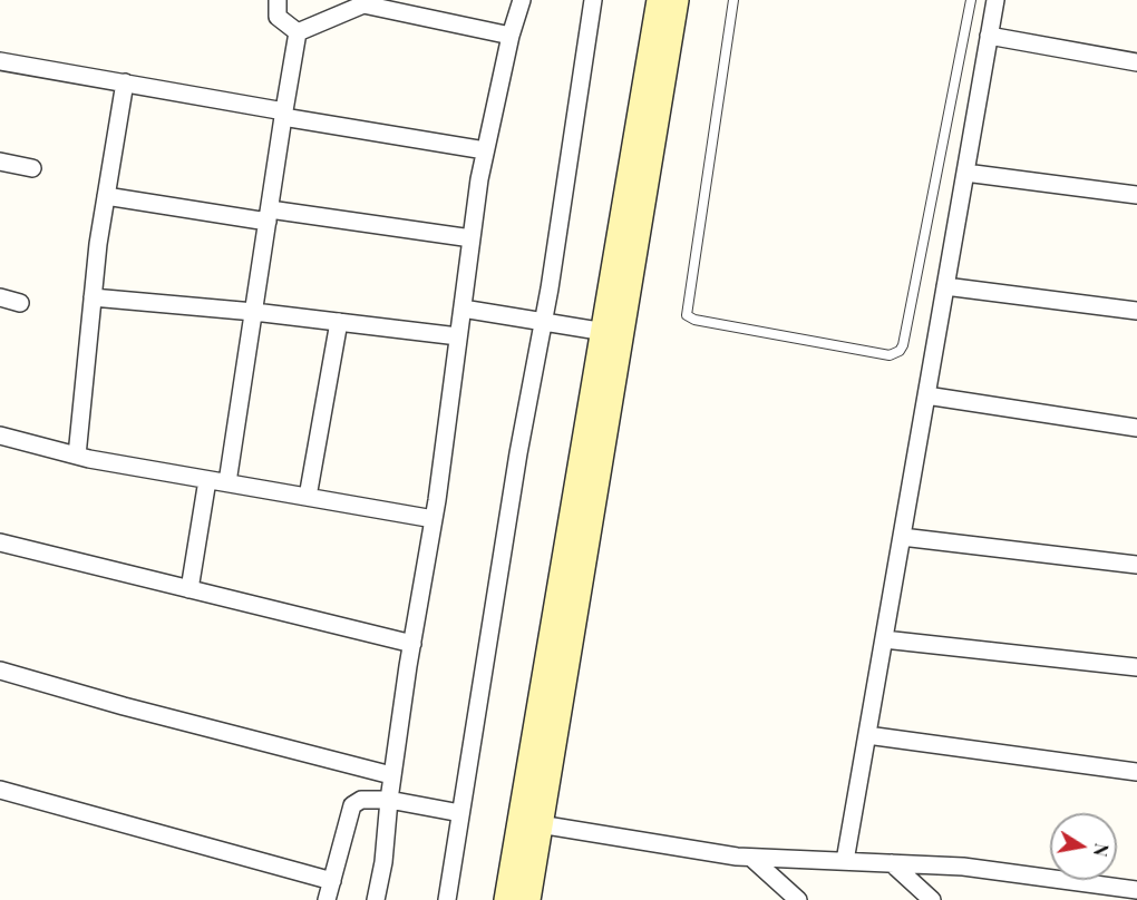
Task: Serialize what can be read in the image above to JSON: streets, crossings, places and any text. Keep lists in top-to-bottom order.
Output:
{
  "north": "right"
}
